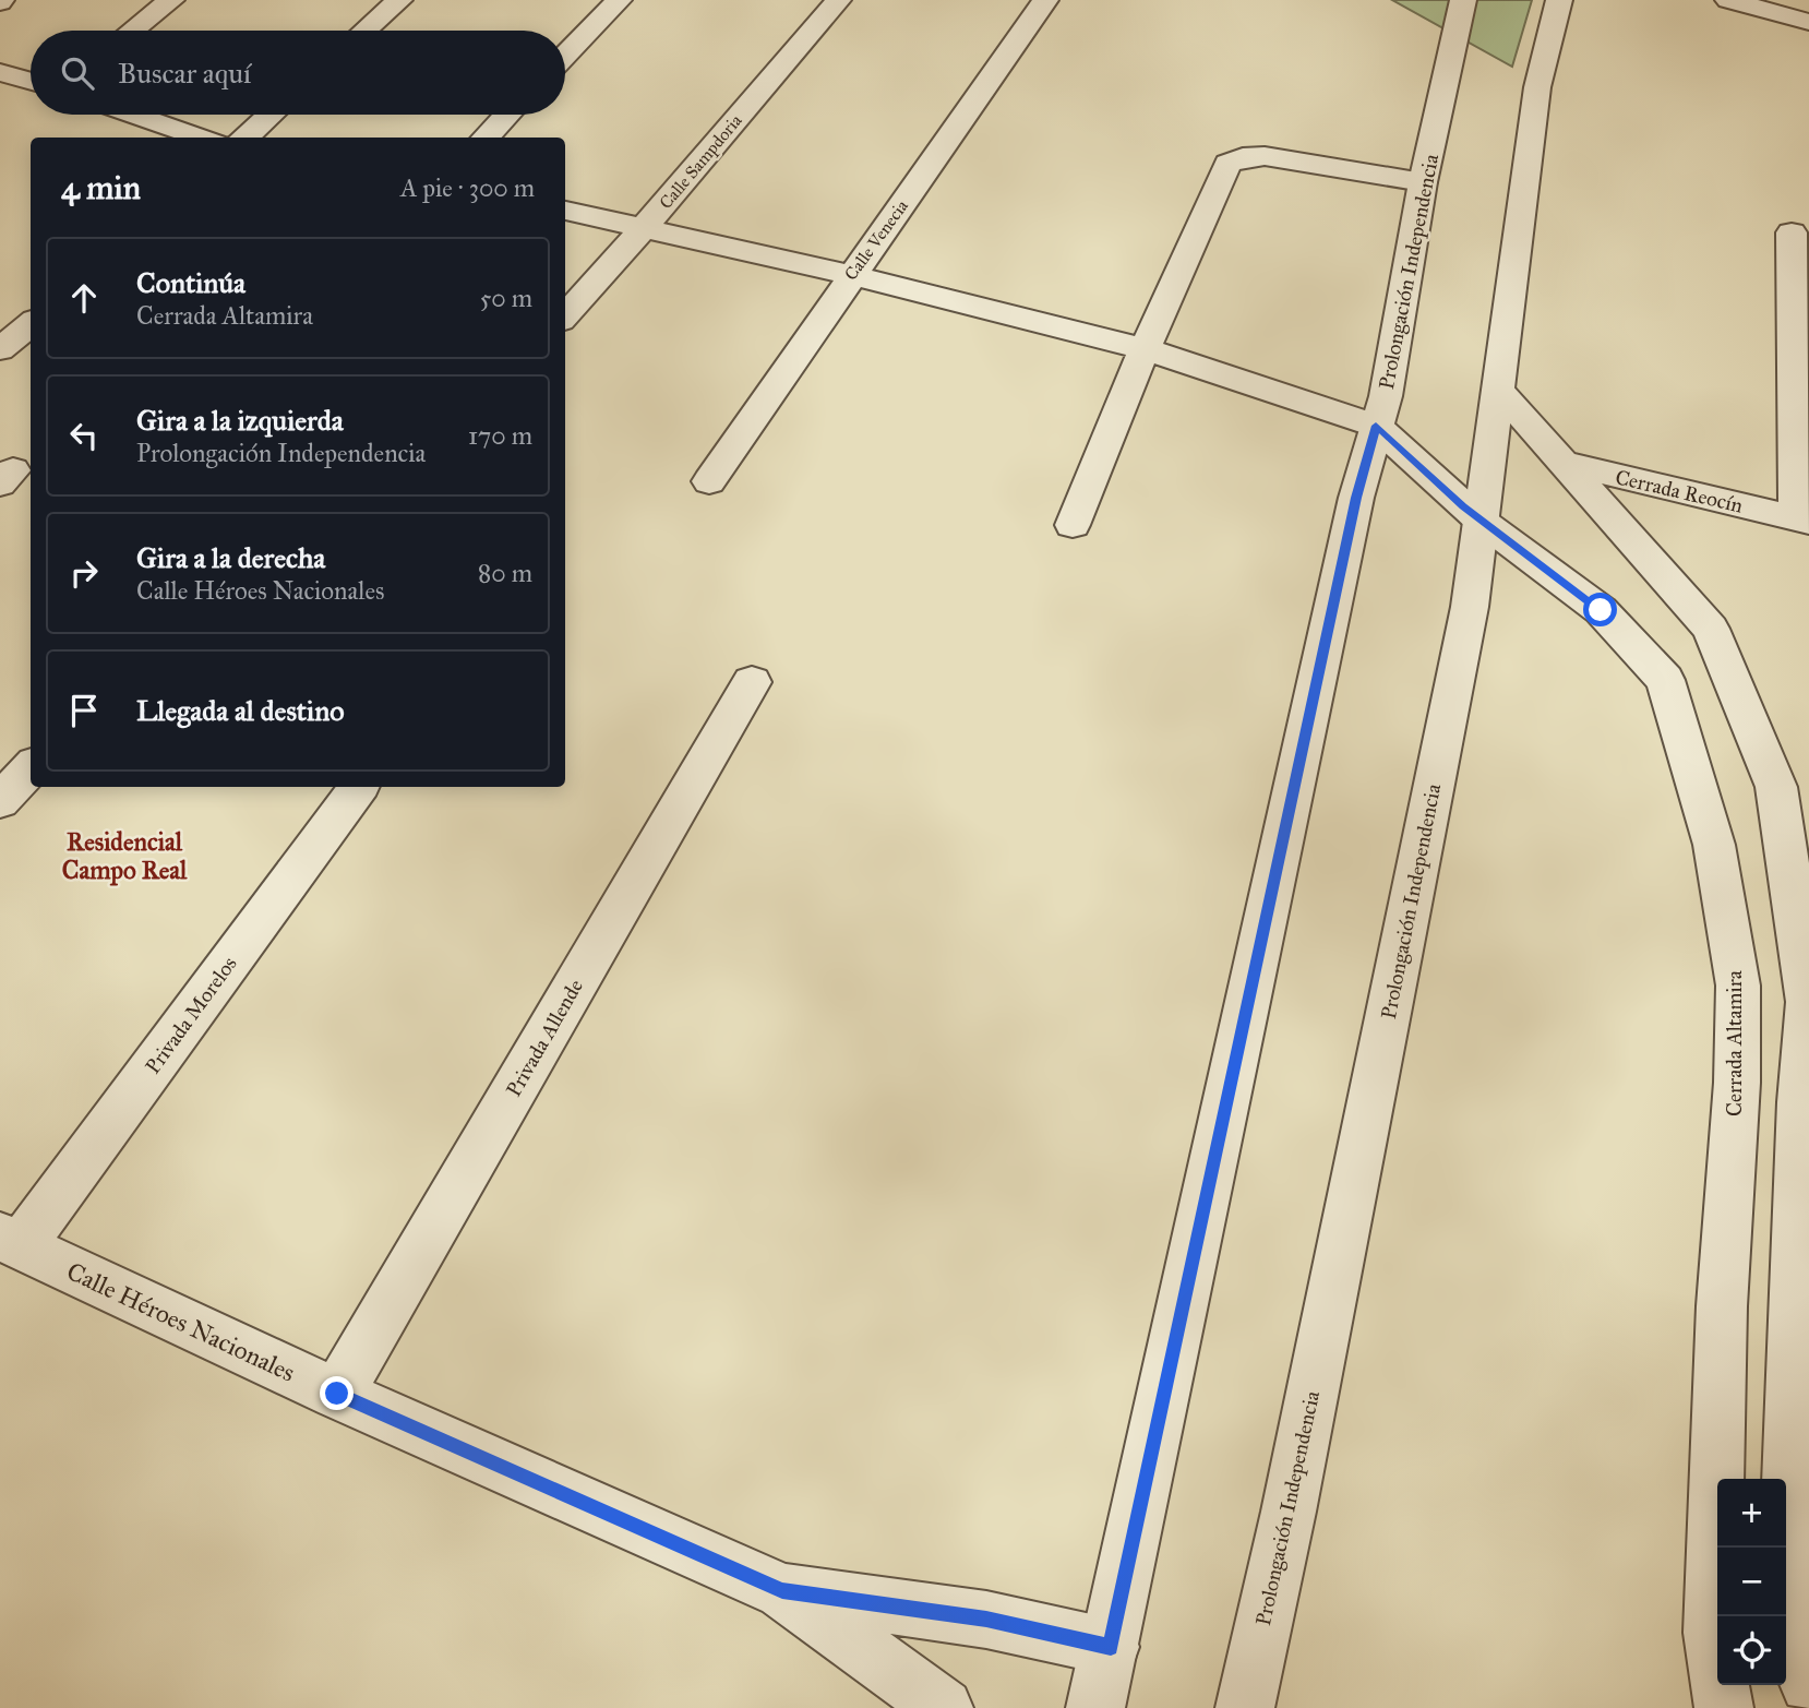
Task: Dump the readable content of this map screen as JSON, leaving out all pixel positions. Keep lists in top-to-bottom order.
{
  "streets": {
    "street": [
      "Calle Sampdoria",
      "Calle Venecia",
      "Prolongación Independencia",
      "Cerrada Reocín",
      "Privada Morelos",
      "Privada Allende",
      "Cerrada Altamira",
      "Calle Héroes Nacionales"
    ]
  },
  "crossings": [
    ["Prolongación Independencia", "Cerrada Altamira"],
    ["Prolongación Independencia", "Calle Héroes Nacionales"],
    ["Privada Morelos", "Calle Héroes Nacionales"],
    ["Privada Allende", "Calle Héroes Nacionales"]
  ],
  "districts": ["Residencial Campo Real"],
  "page": {
    "search": "Buscar aquí",
    "heading": ["4 min", "A pie · 300 m"],
    "list": [
      ["Continúa", "Cerrada Altamira", "50 m"],
      ["Gira a la izquierda", "Prolongación Independencia", "170 m"],
      ["Gira a la derecha", "Calle Héroes Nacionales", "80 m"],
      "Llegada al destino"
    ],
    "map_buttons": ["+", "−"]
  }
}
